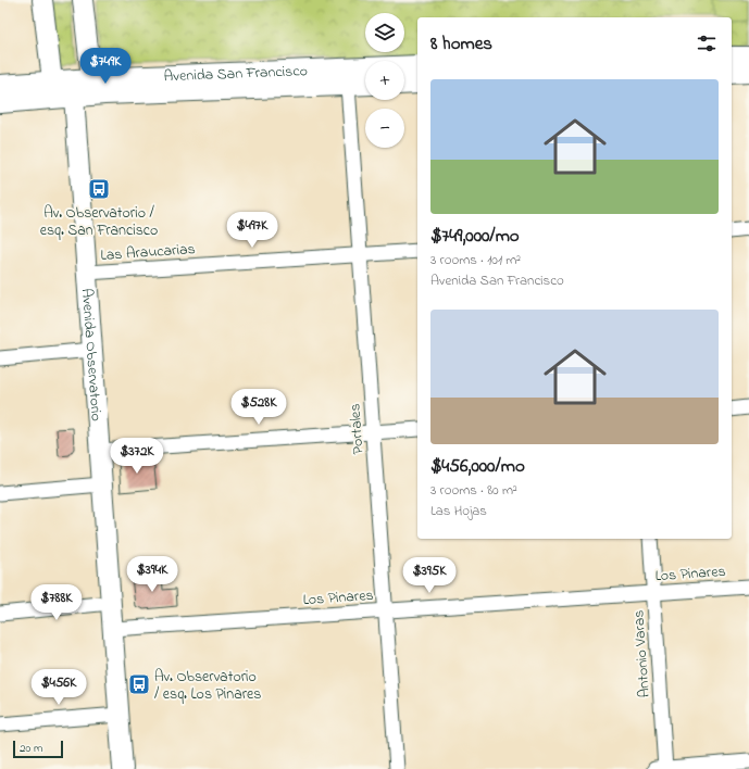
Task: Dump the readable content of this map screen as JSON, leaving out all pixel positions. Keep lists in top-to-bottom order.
{
  "streets": {
    "main road": ["Avenida San Francisco", "Avenida Observatorio"],
    "street": [
      "Las Araucarias",
      "Portales",
      "Los Pinares",
      "Antonio Varas"
    ]
  },
  "crossings": [
    ["Avenida San Francisco", "Avenida Observatorio"],
    ["Avenida San Francisco", "Portales"],
    ["Las Araucarias", "Avenida Observatorio"],
    ["Las Araucarias", "Portales"],
    ["Avenida Observatorio", "Los Pinares"],
    ["Portales", "Los Pinares"],
    ["Los Pinares", "Antonio Varas"]
  ],
  "places": {
    "bus stop": ["Av. Observatorio / esq. San Francisco", "Av. Observatorio / esq. Los Pinares"]
  },
  "scale_bar": "20 m",
  "page": {
    "map_buttons": ["+", "−"],
    "heading": "8 homes",
    "price": [
      "$749K",
      "$497K",
      "$528K",
      "$372K",
      "$394K",
      "$395K",
      "$788K",
      "$456K"
    ],
    "list": [
      {
        "name": "$749,000/mo",
        "note": "3 rooms · 101 m² · Avenida San Francisco"
      },
      {
        "name": "$456,000/mo",
        "note": "3 rooms · 80 m² · Las Hojas"
      }
    ],
    "scale": "20 m"
  }
}
